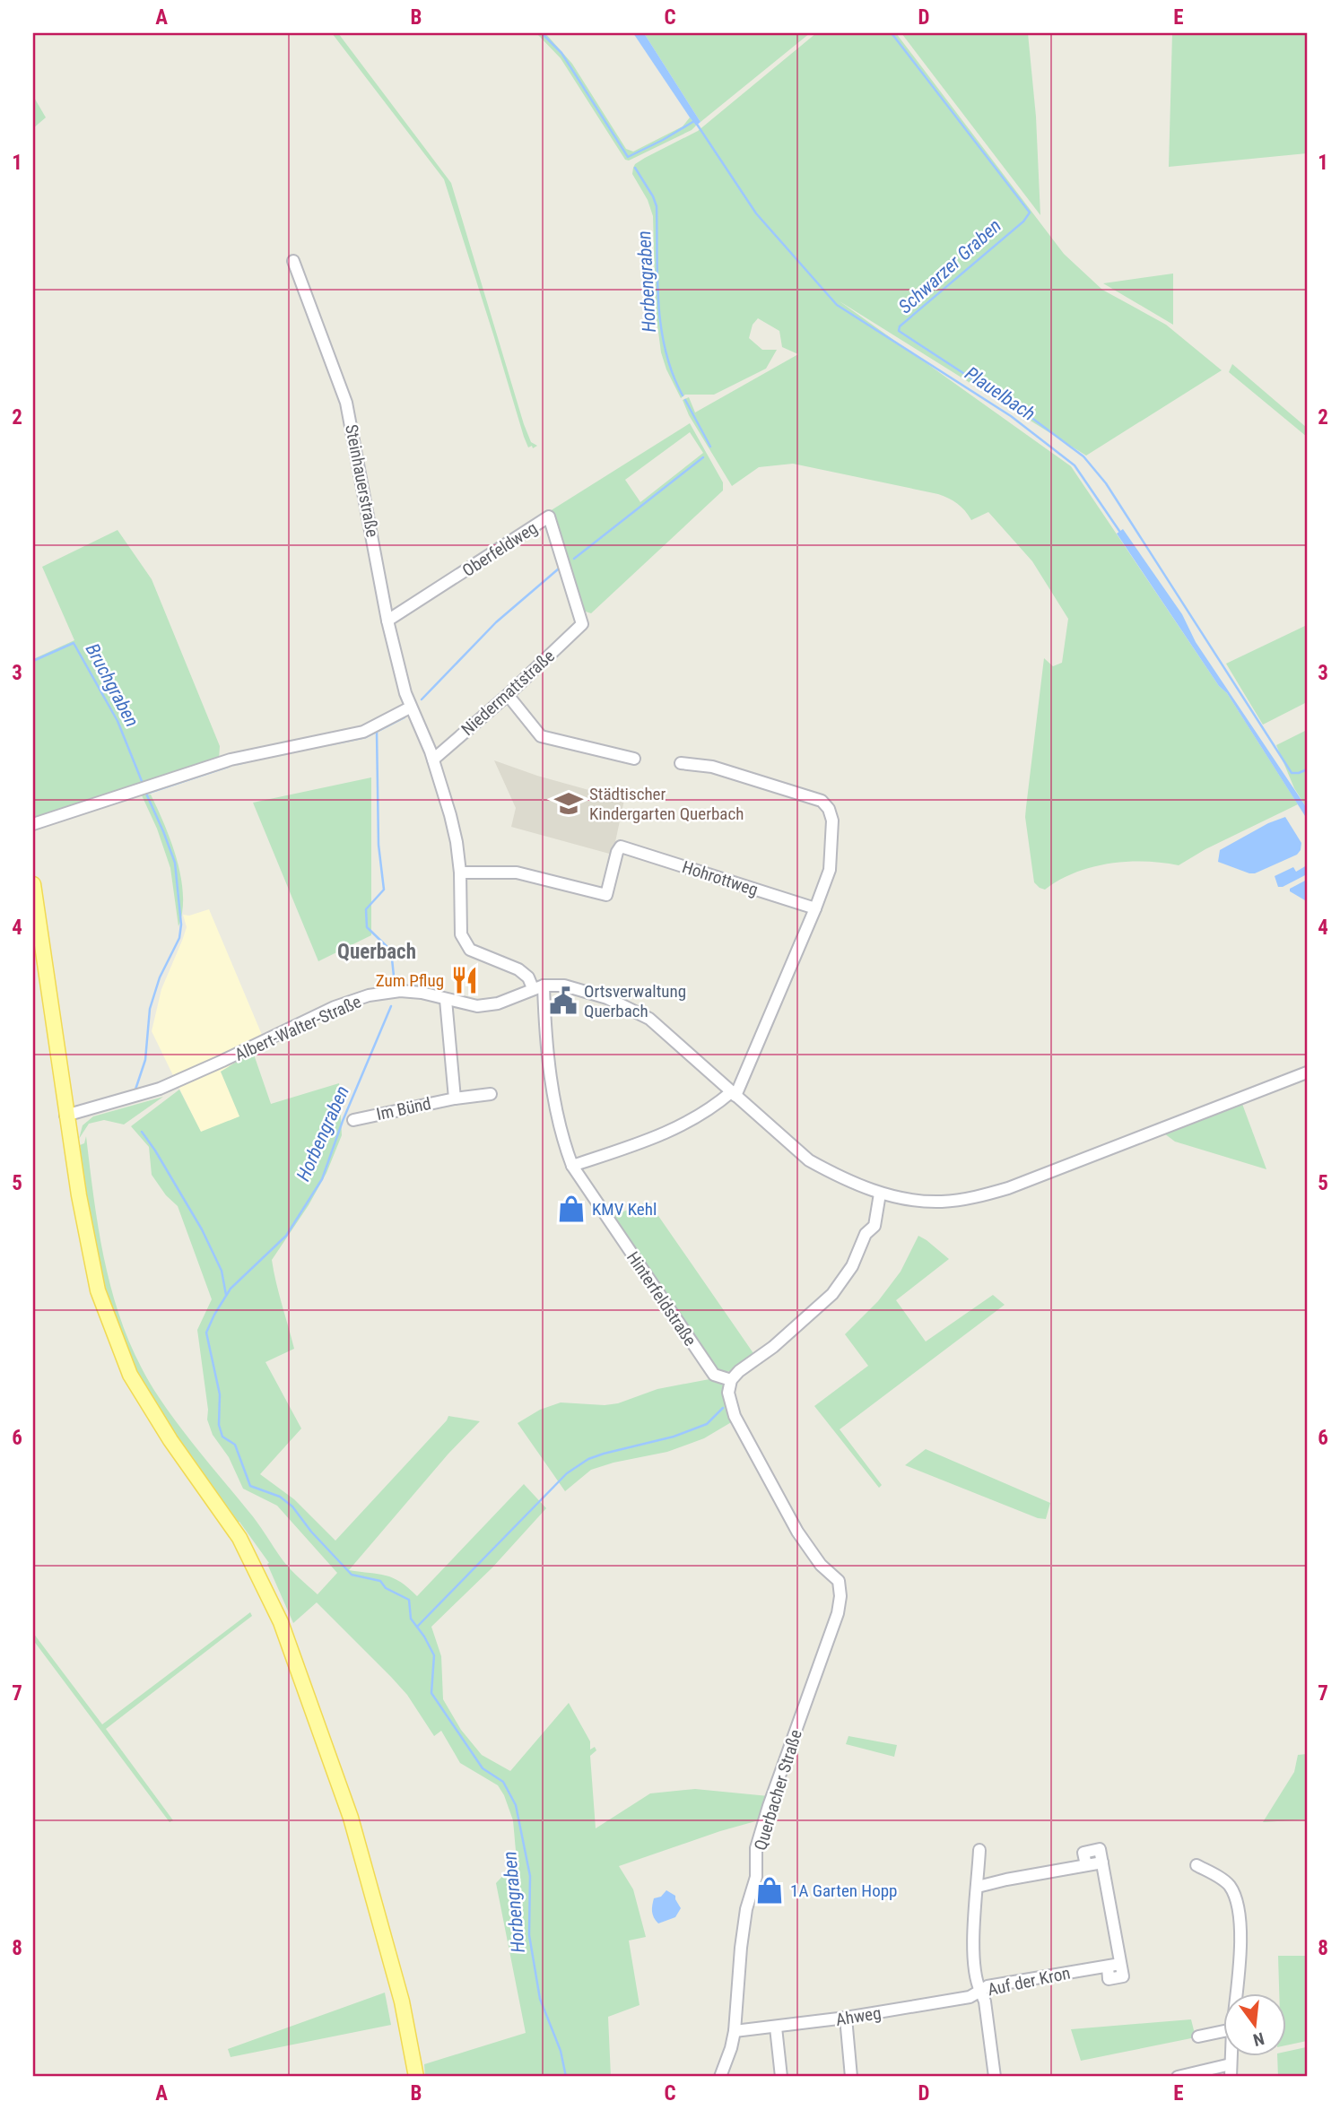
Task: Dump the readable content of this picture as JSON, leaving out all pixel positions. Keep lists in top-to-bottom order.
{
  "streets": {
    "street": [
      "Steinhauerstraße",
      "Oberfeldweg",
      "Niedermattstraße",
      "Hohrottweg",
      "Albert-Walter-Straße",
      "Im Bünd",
      "Hinterfeldstraße",
      "Querbacher Straße",
      "Auf der Kron",
      "Ahweg"
    ]
  },
  "crossings": [
    ["Steinhauerstraße", "Oberfeldweg"],
    ["Steinhauerstraße", "Niedermattstraße"],
    ["Steinhauerstraße", "Hohrottweg"],
    ["Steinhauerstraße", "Albert-Walter-Straße"],
    ["Steinhauerstraße", "Hinterfeldstraße"],
    ["Oberfeldweg", "Niedermattstraße"],
    ["Albert-Walter-Straße", "Im Bünd"],
    ["Albert-Walter-Straße", "Hinterfeldstraße"],
    ["Hinterfeldstraße", "Querbacher Straße"],
    ["Querbacher Straße", "Ahweg"],
    ["Auf der Kron", "Ahweg"]
  ],
  "districts": ["Querbach"],
  "water": [
    "Schwarzer Graben",
    "Horbengraben",
    "Plauelbach",
    "Bruchgraben"
  ],
  "places": {
    "school or university": ["Städtischer Kindergarten Querbach"],
    "restaurant": ["Zum Pflug"],
    "public building": ["Ortsverwaltung Querbach"],
    "shop": ["KMV Kehl", "1A Garten Hopp"]
  },
  "north": "bottom",
  "grid": {
    "columns": [
      "A",
      "B",
      "C",
      "D",
      "E"
    ],
    "rows": [
      "1",
      "2",
      "3",
      "4",
      "5",
      "6",
      "7",
      "8"
    ]
  }
}
